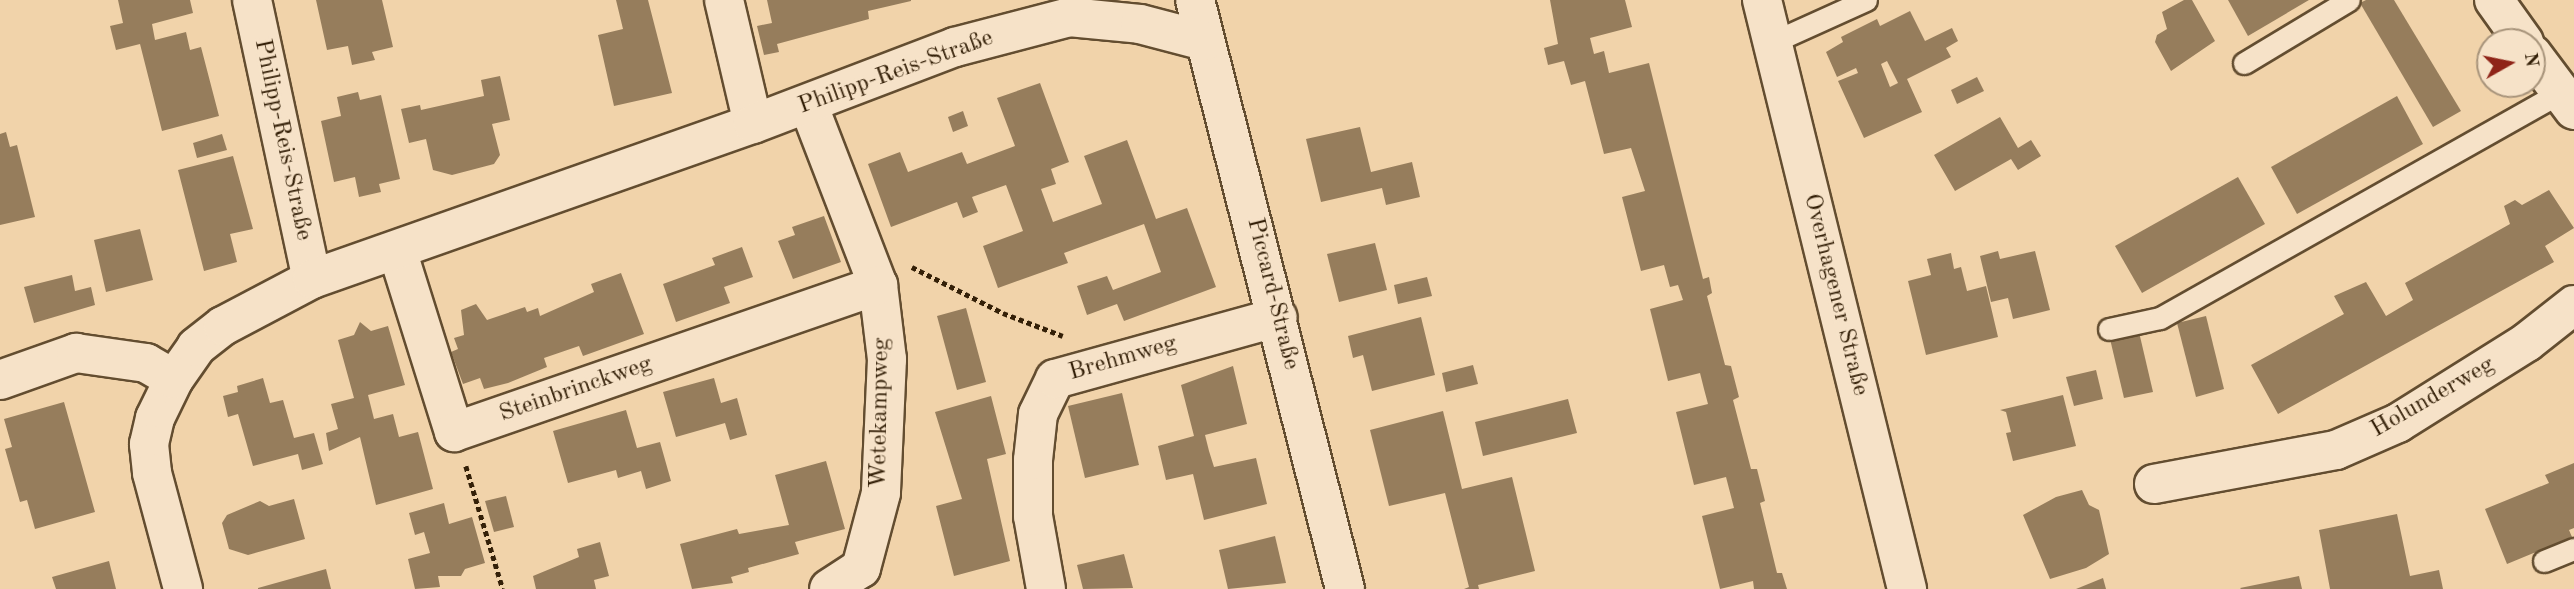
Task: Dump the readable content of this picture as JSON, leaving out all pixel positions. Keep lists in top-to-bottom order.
{
  "streets": {
    "street": [
      "Philipp-Reis-Straße",
      "Piccard-Straße",
      "Overhagener Straße",
      "Brehmweg",
      "Steinbrinckweg",
      "Holunderweg",
      "Wetekampweg"
    ]
  },
  "crossings": [
    ["Philipp-Reis-Straße", "Piccard-Straße"],
    ["Philipp-Reis-Straße", "Wetekampweg"],
    ["Piccard-Straße", "Brehmweg"],
    ["Steinbrinckweg", "Wetekampweg"]
  ],
  "north": "right"
}
